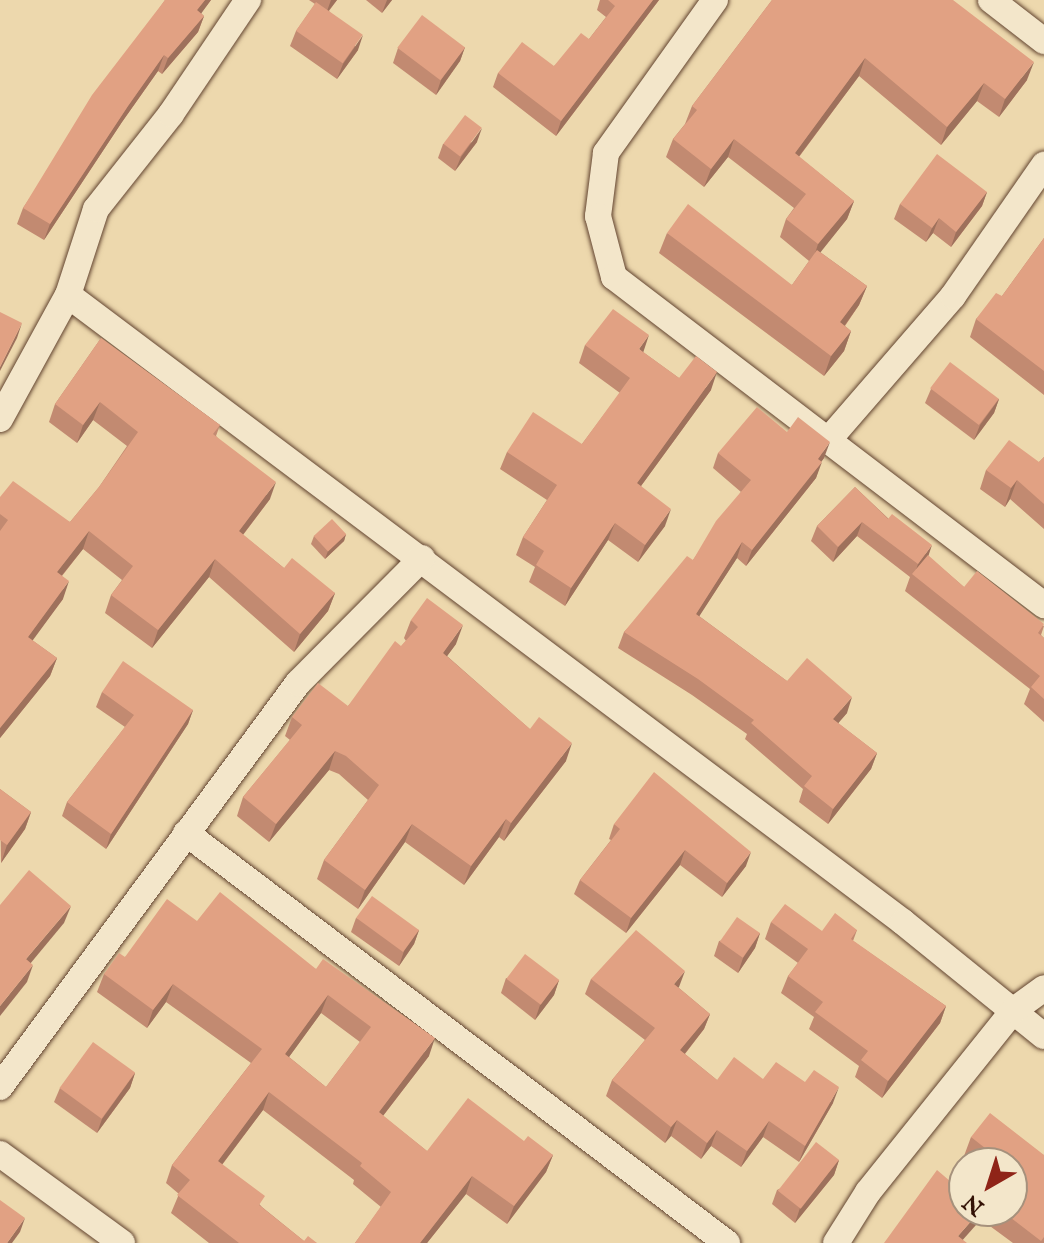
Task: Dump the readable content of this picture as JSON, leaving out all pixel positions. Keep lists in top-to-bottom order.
{
  "north": "bottom left"
}
